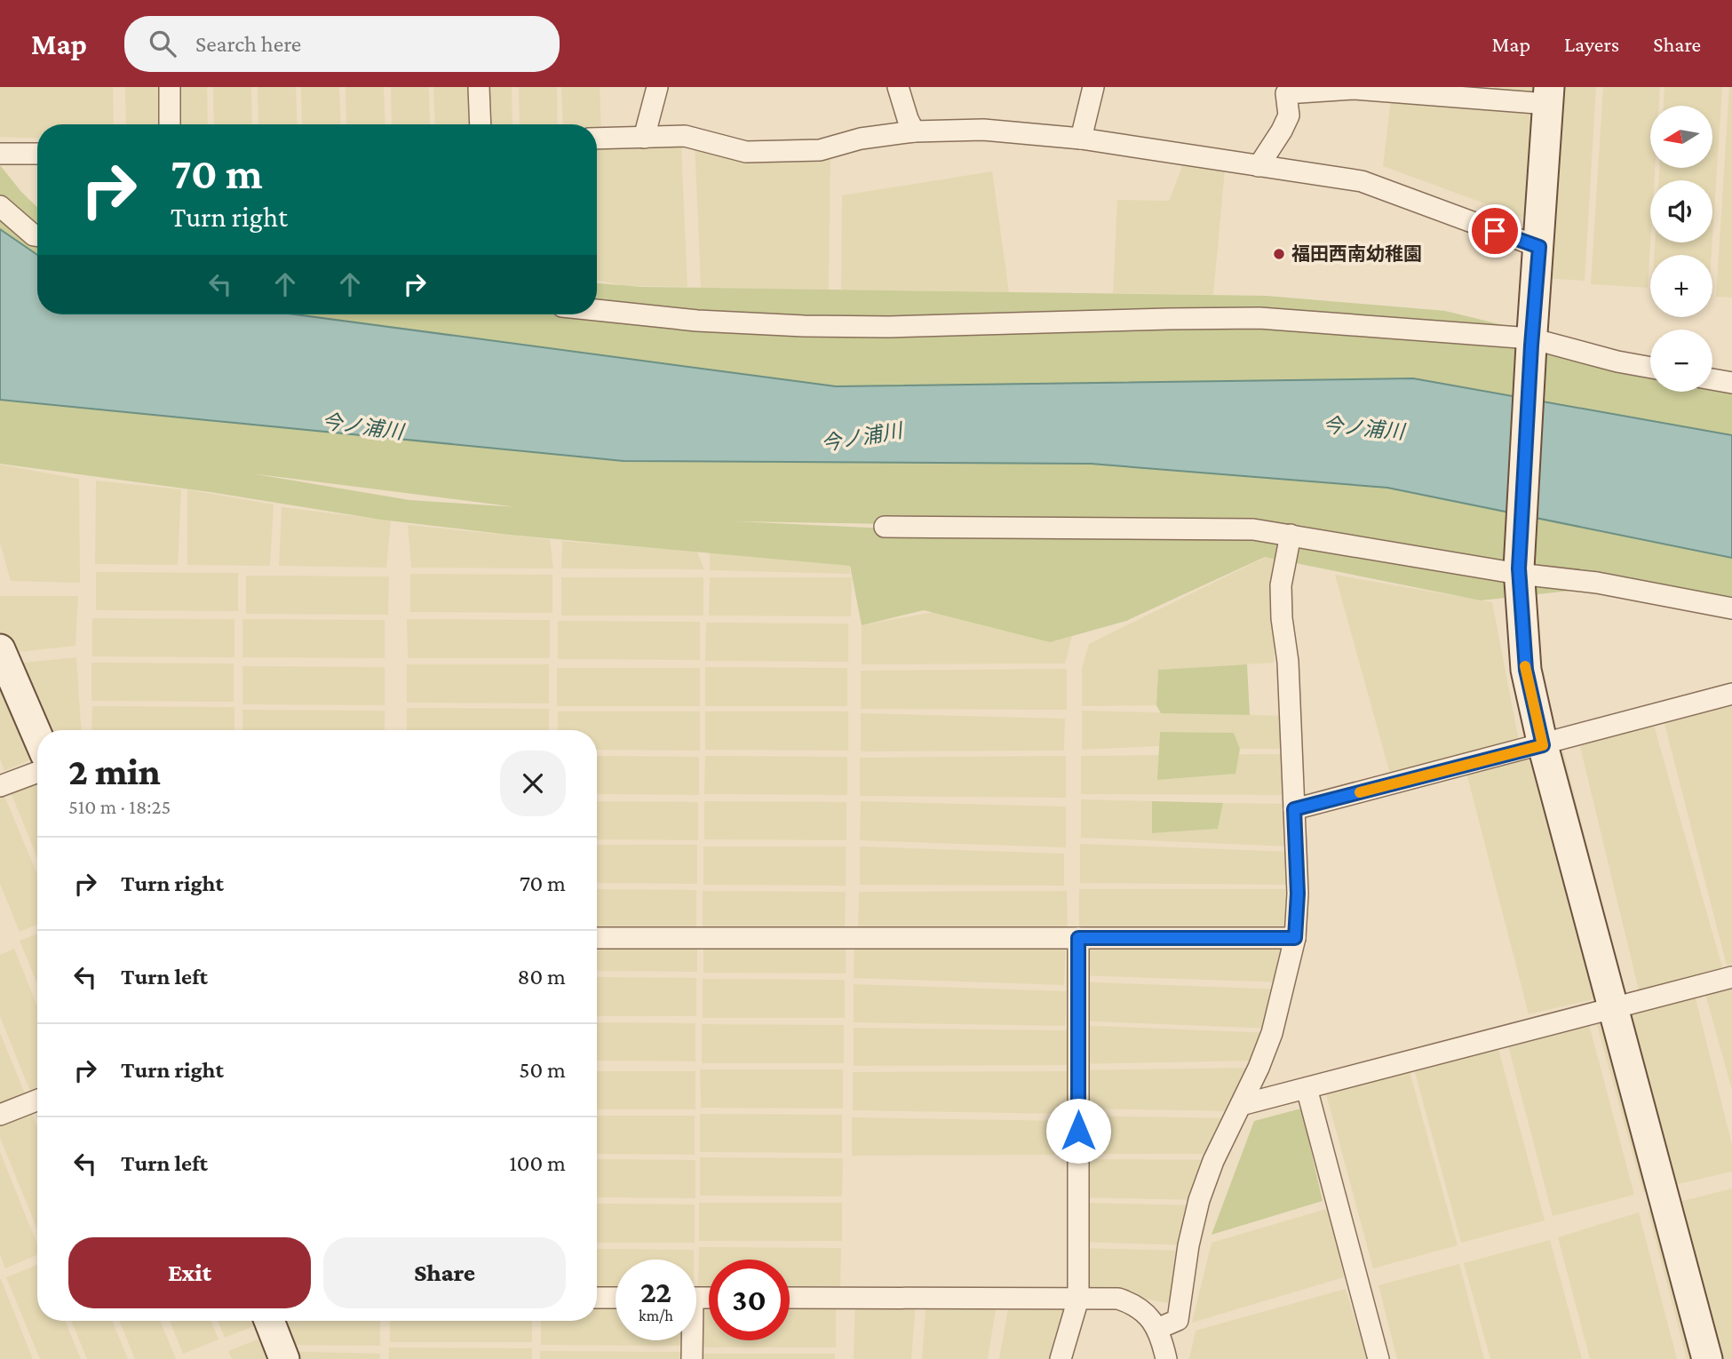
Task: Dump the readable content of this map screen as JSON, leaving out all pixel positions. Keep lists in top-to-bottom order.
{
  "water": ["今ノ浦川"],
  "places": ["福田西南幼稚園"],
  "north": "left",
  "page": {
    "header": "Map",
    "search": "Search here",
    "nav": ["Map", "Layers", "Share"],
    "map_buttons": ["+", "−"],
    "turn": ["70 m", "Turn right"],
    "heading": ["2 min", "510 m · 18:25"],
    "list": [
      {
        "name": "Turn right",
        "value": "70 m"
      },
      {
        "name": "Turn left",
        "value": "80 m"
      },
      {
        "name": "Turn right",
        "value": "50 m"
      },
      {
        "name": "Turn left",
        "value": "100 m"
      }
    ],
    "buttons": ["Exit", "Share"],
    "speed": "22 km/h",
    "limit": "30"
  }
}
